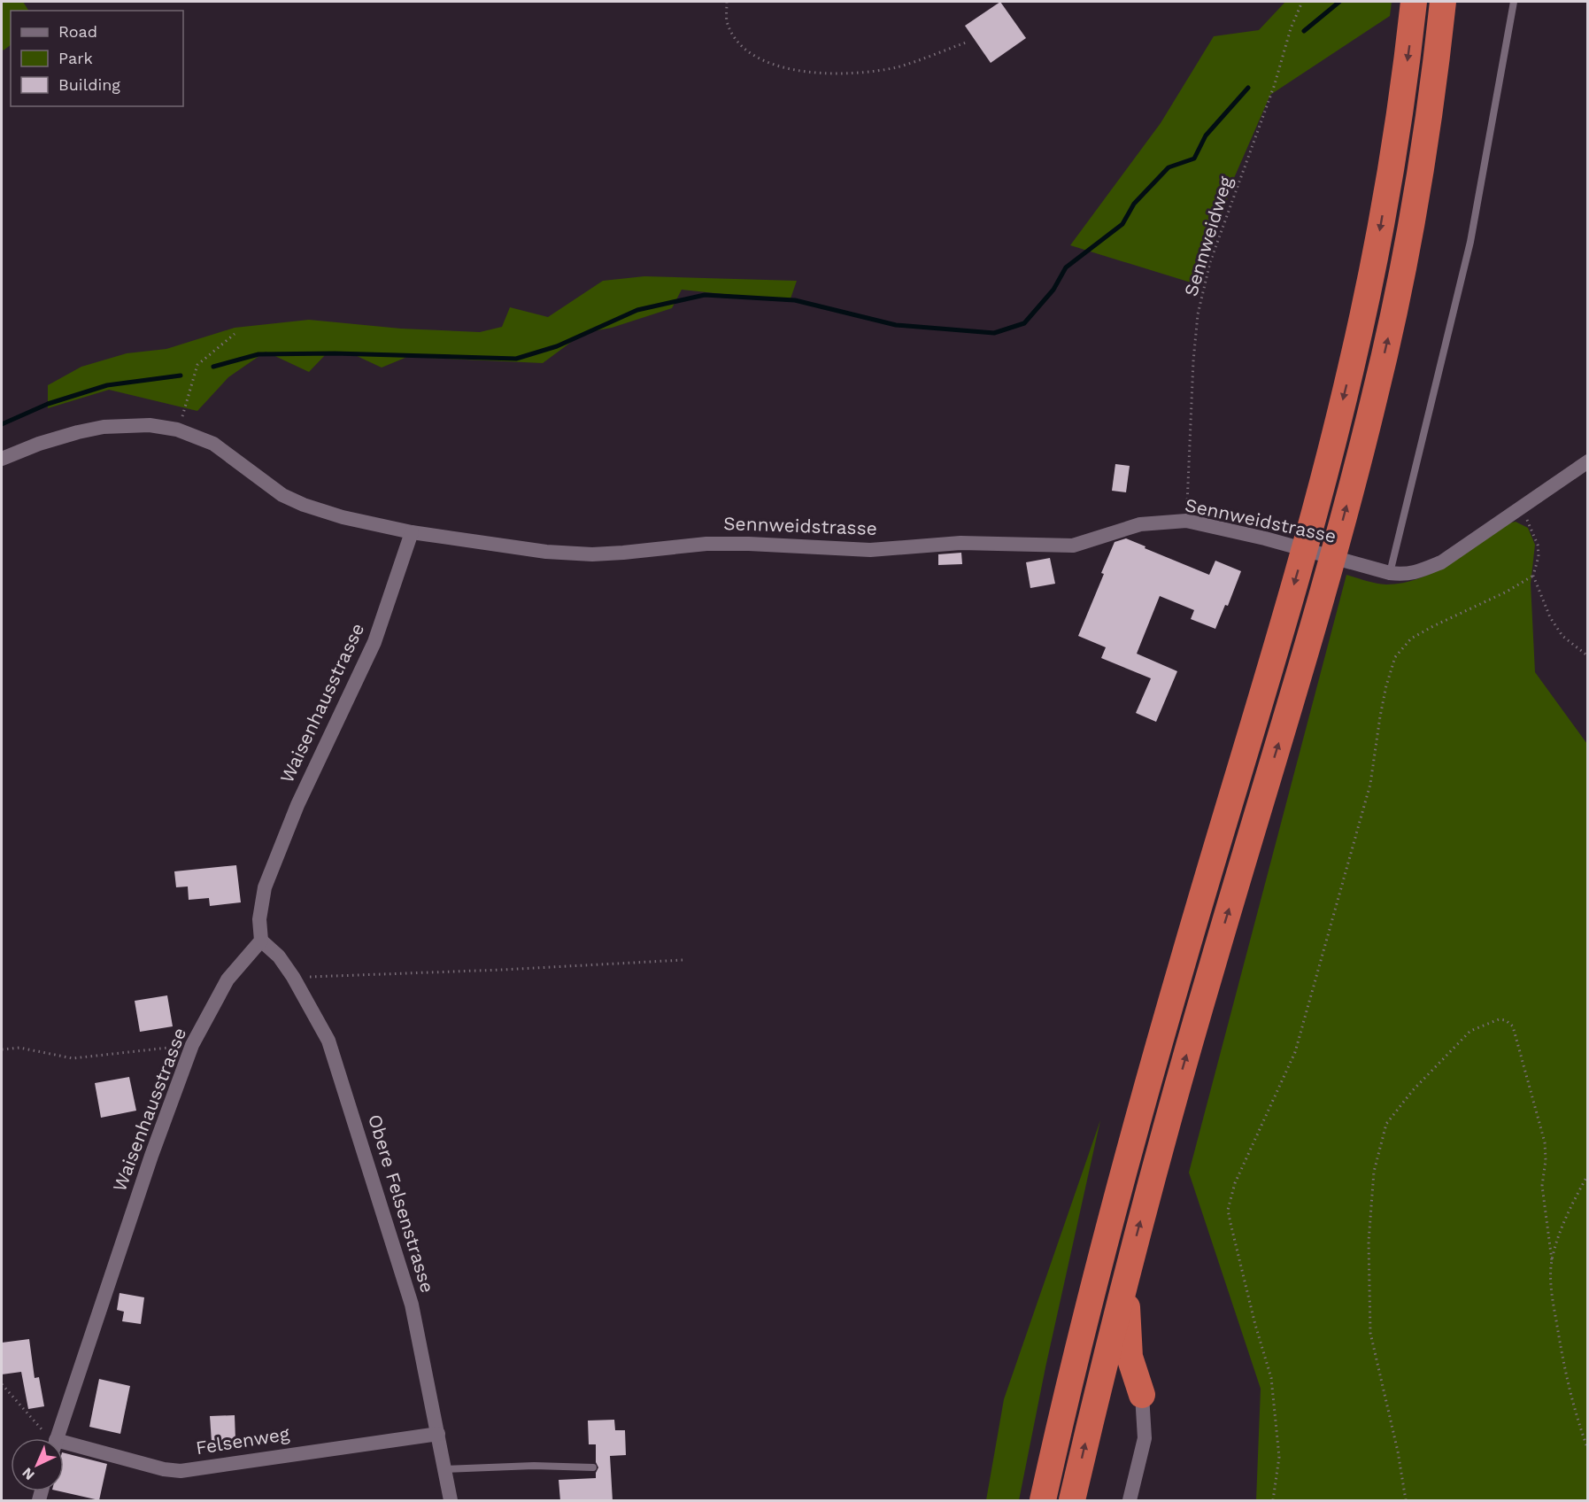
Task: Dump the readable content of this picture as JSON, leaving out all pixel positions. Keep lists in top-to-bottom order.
{
  "streets": {
    "street": [
      "Sennweidstrasse",
      "Waisenhausstrasse",
      "Obere Felsenstrasse",
      "Felsenweg"
    ],
    "path": ["Sennweidweg"]
  },
  "crossings": [
    ["Sennweidweg", "Sennweidstrasse"],
    ["Sennweidstrasse", "Waisenhausstrasse"],
    ["Waisenhausstrasse", "Obere Felsenstrasse"],
    ["Obere Felsenstrasse", "Felsenweg"]
  ],
  "legend": ["Road", "Park", "Building"],
  "north": "bottom left"
}
